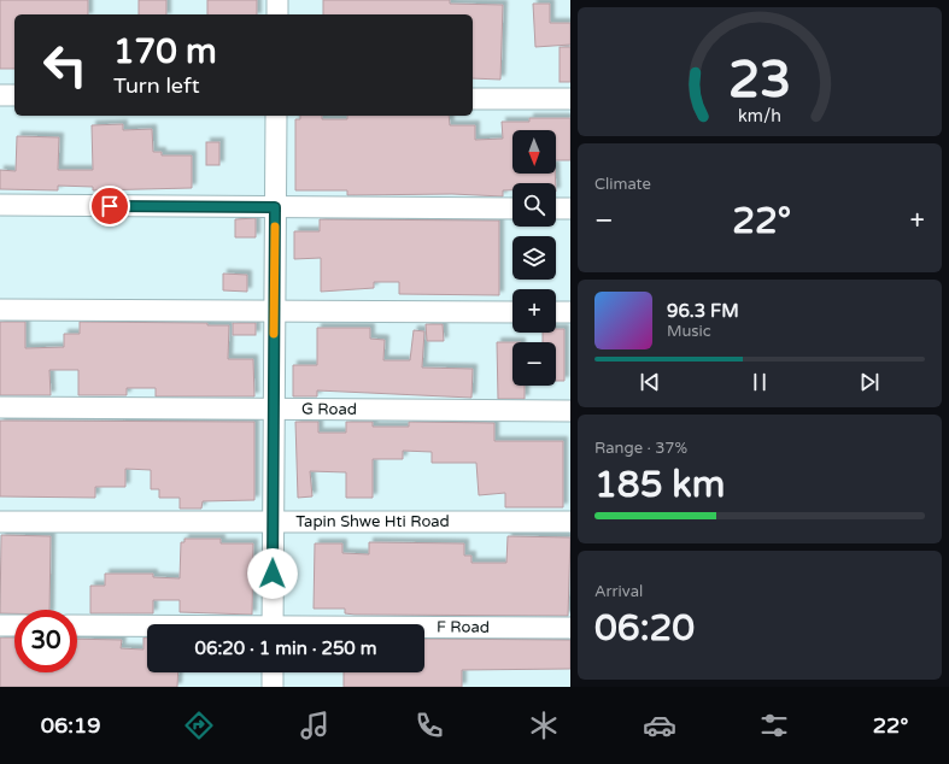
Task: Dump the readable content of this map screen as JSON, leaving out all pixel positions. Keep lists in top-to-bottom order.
{
  "streets": {
    "street": ["G Road", "Tapin Shwe Hti Road", "F Road"]
  },
  "north": "bottom",
  "page": {
    "turn": ["170 m", "Turn left"],
    "map_buttons": ["+", "−"],
    "tile": [
      "Climate",
      ["Range · 37%", "185 km"],
      ["Arrival", "06:20"]
    ],
    "heat": ["−", "22°", "+"],
    "song": ["96.3 FM", "Music"],
    "limit": "30",
    "trip": "06:20 · 1 min · 250 m",
    "tabs": ["06:19", "22°"],
    "gauge": ["23", "km/h"]
  }
}
